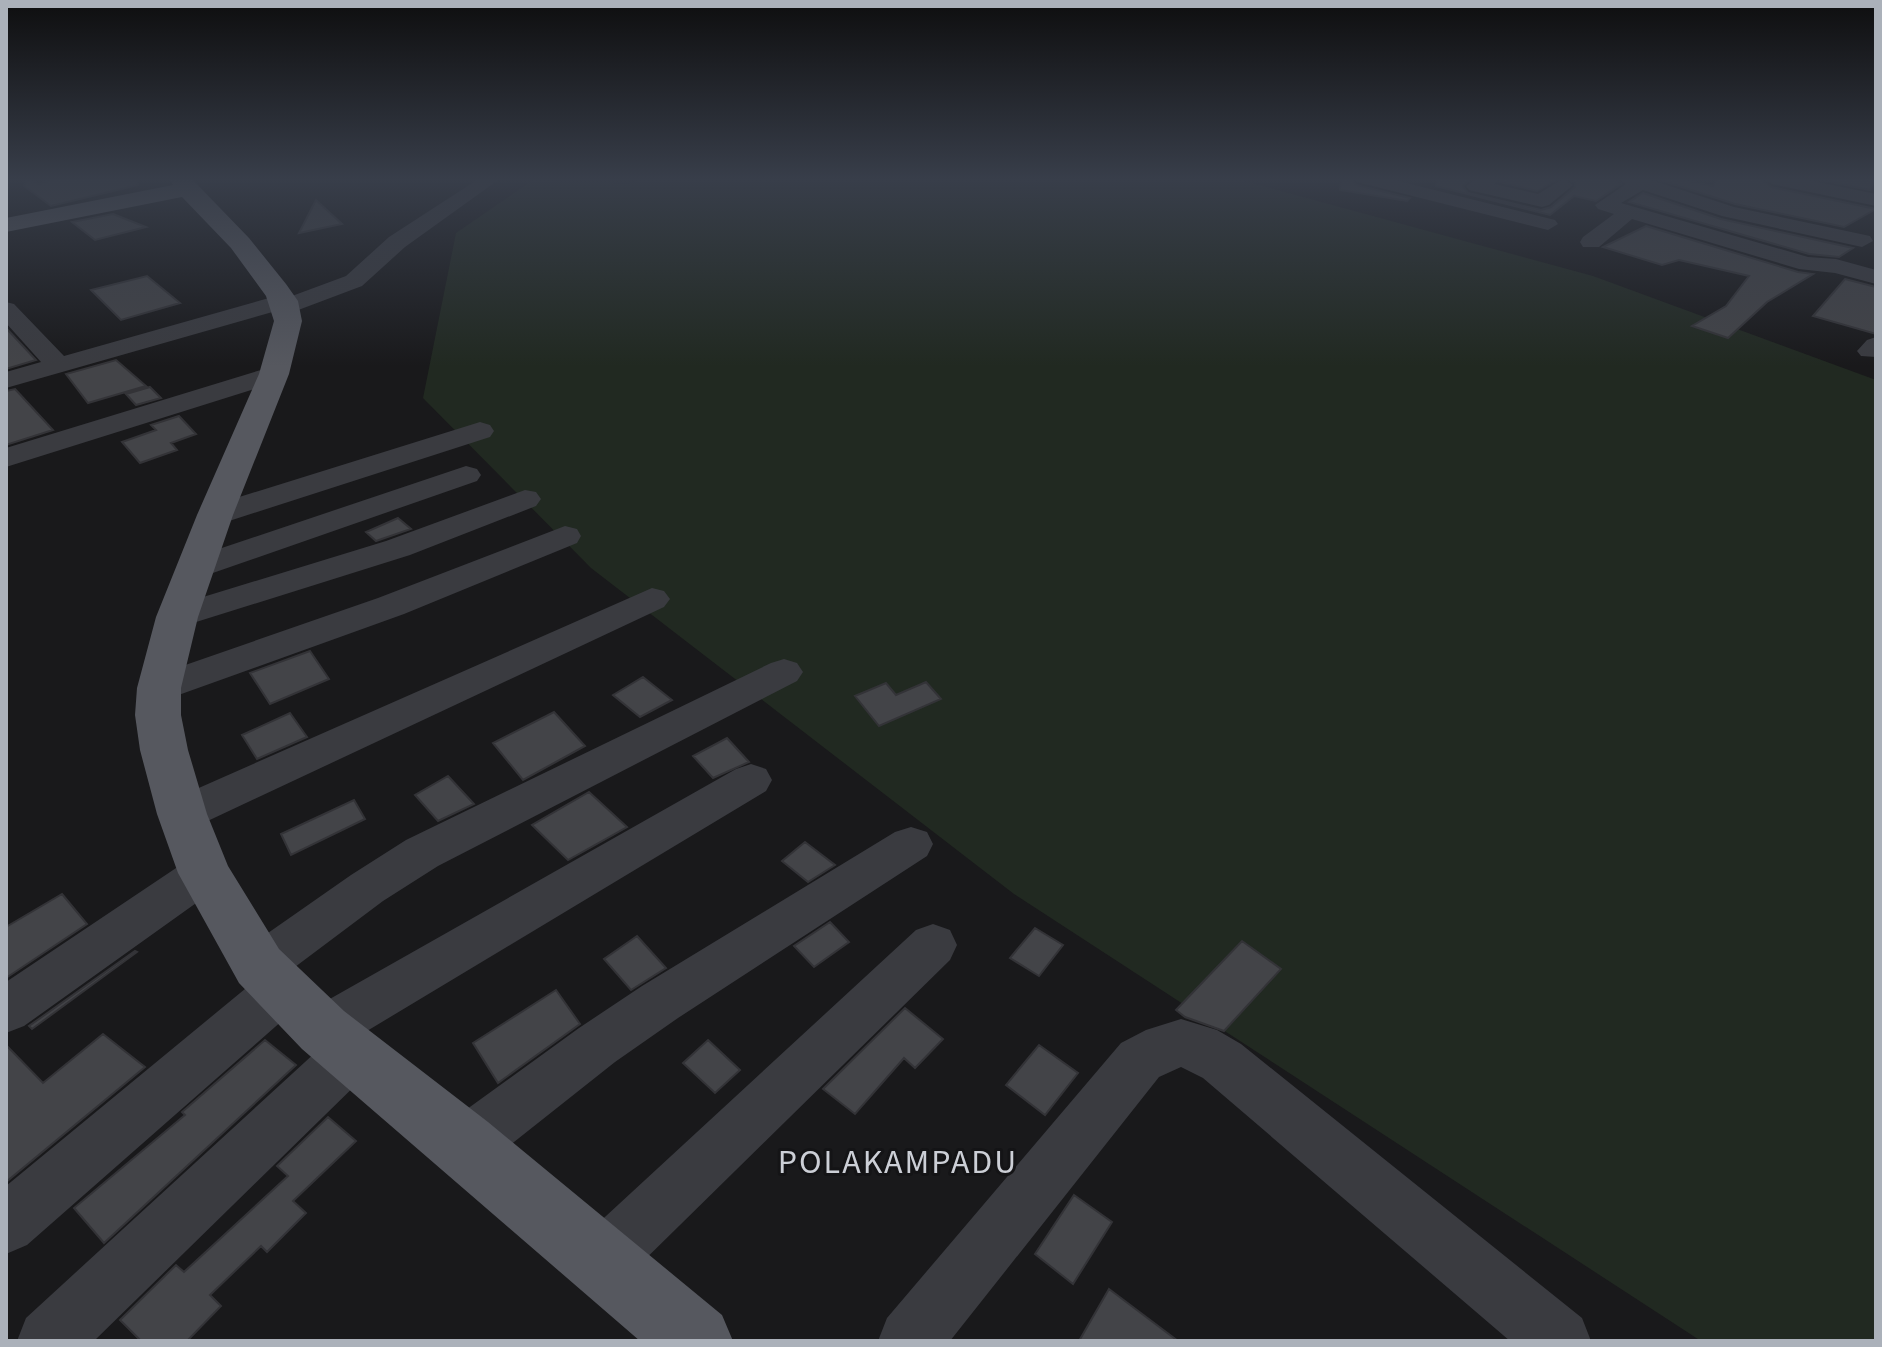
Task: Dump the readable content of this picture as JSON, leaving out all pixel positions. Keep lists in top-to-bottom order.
{
  "districts": ["POLAKAMPADU"]
}
